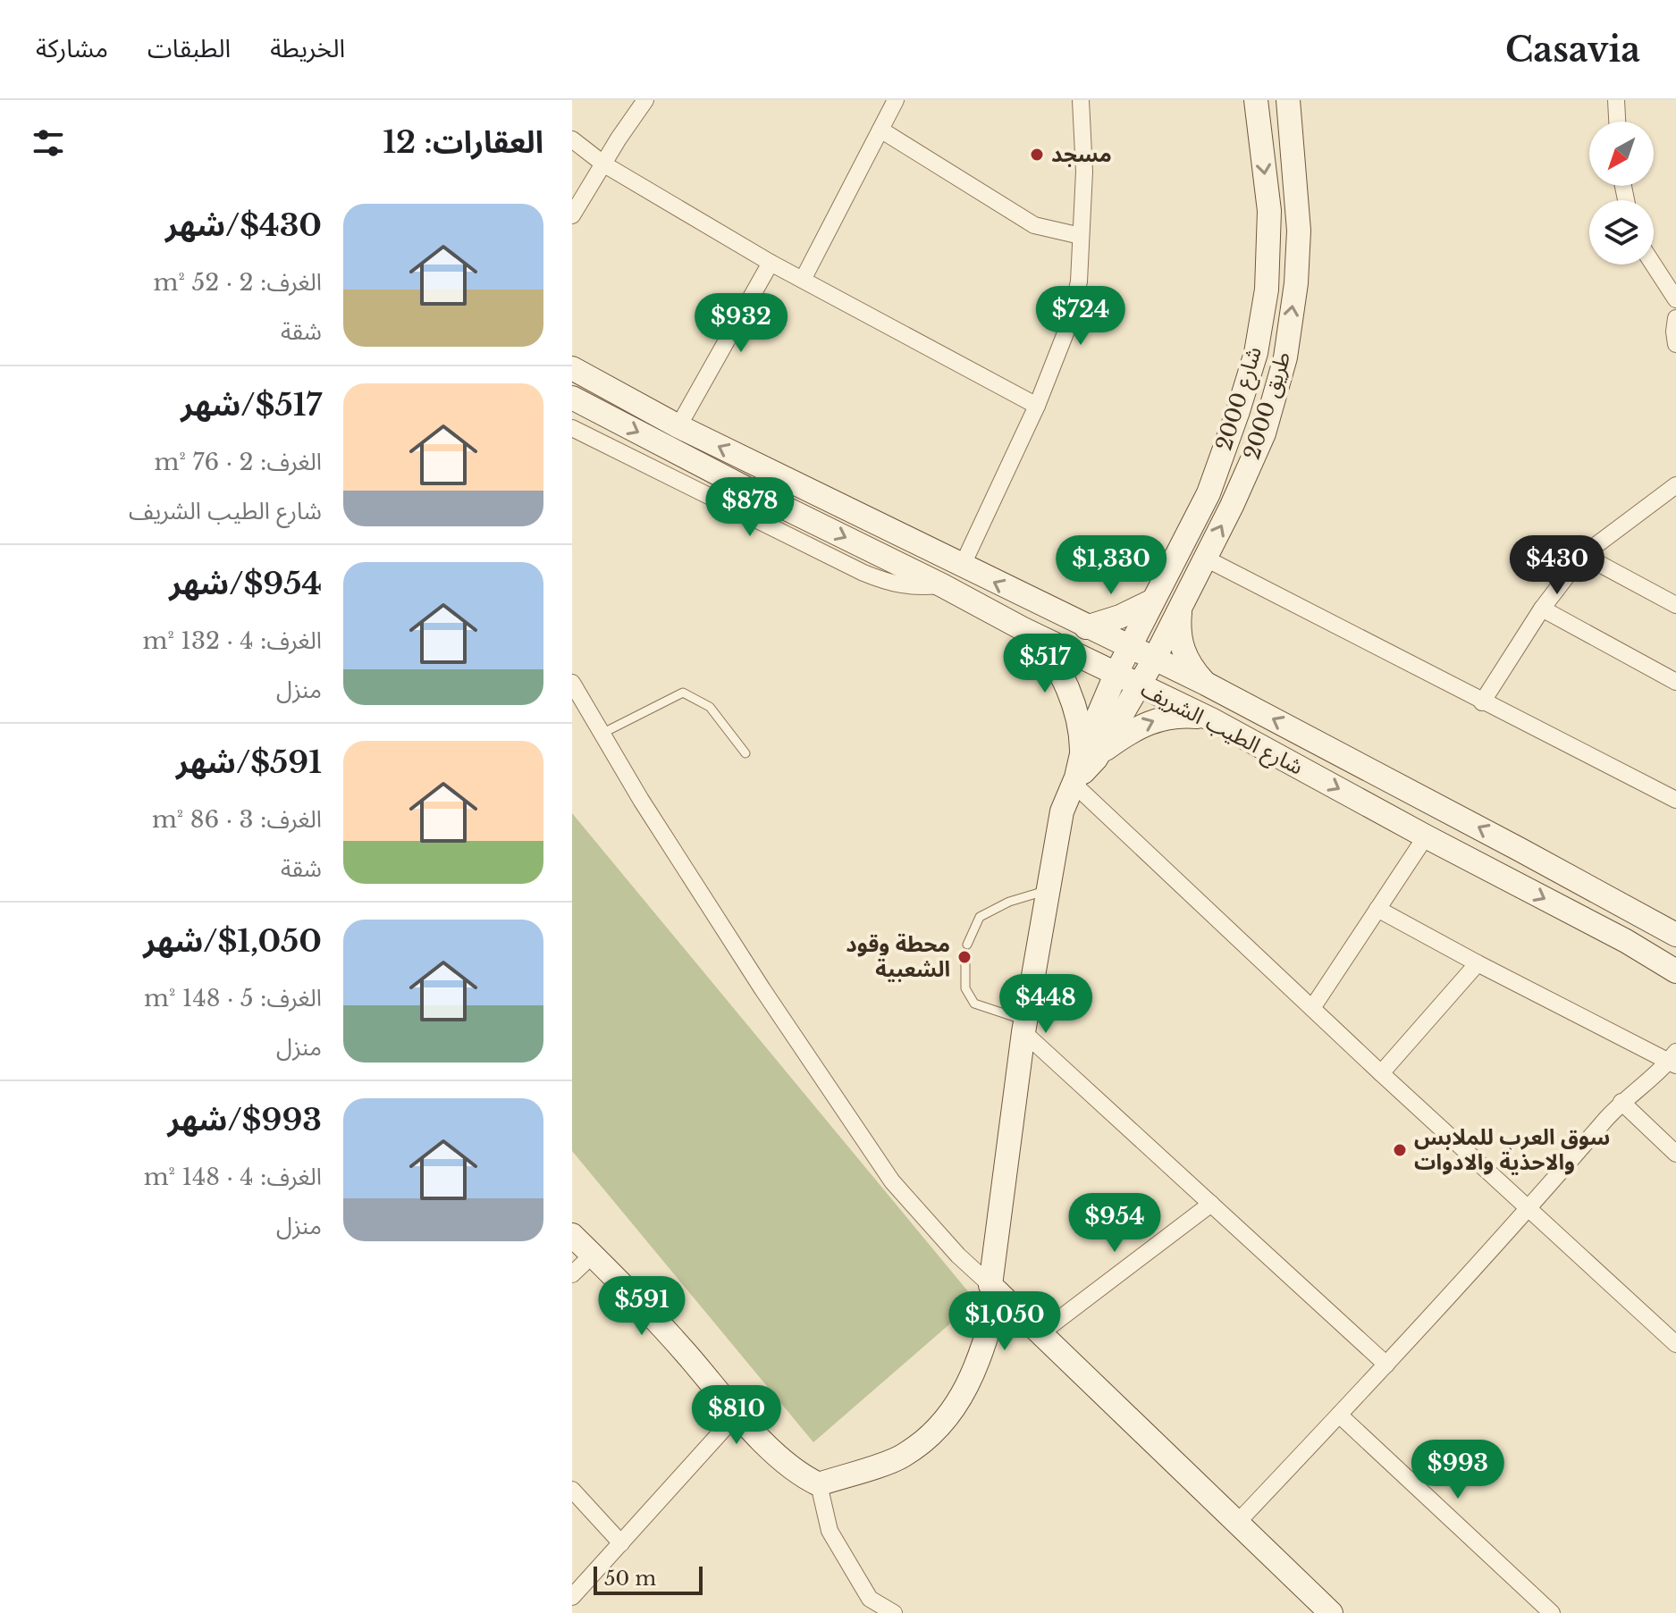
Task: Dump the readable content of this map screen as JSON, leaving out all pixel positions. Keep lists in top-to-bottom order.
{
  "streets": {
    "street": ["شارع 2000", "طريق 2000", "شارع الطيب الشريف"]
  },
  "crossings": [
    ["شارع 2000", "طريق 2000"],
    ["شارع 2000", "شارع الطيب الشريف"],
    ["طريق 2000", "شارع الطيب الشريف"]
  ],
  "one_way": ["طريق 2000"],
  "places": ["مسجد", "محطة وقود الشعبية", "سوق العرب للملابس والاحذية والادوات"],
  "scale_bar": "50 m",
  "north": "bottom left",
  "page": {
    "header": "Casavia",
    "nav": ["الخريطة", "الطبقات", "مشاركة"],
    "heading": "العقارات: 12",
    "list": [
      {
        "name": "$430/شهر",
        "note": "الغرف: 2 · 52 m² · شقة"
      },
      {
        "name": "$517/شهر",
        "note": "الغرف: 2 · 76 m² · شارع الطيب الشريف"
      },
      {
        "name": "$954/شهر",
        "note": "الغرف: 4 · 132 m² · منزل"
      },
      {
        "name": "$591/شهر",
        "note": "الغرف: 3 · 86 m² · شقة"
      },
      {
        "name": "$1,050/شهر",
        "note": "الغرف: 5 · 148 m² · منزل"
      },
      {
        "name": "$993/شهر",
        "note": "الغرف: 4 · 148 m² · منزل"
      }
    ],
    "price": [
      "$724",
      "$932",
      "$878",
      "$1,330",
      "$430",
      "$517",
      "$448",
      "$954",
      "$591",
      "$1,050",
      "$810",
      "$993"
    ],
    "scale": "50 m"
  }
}
